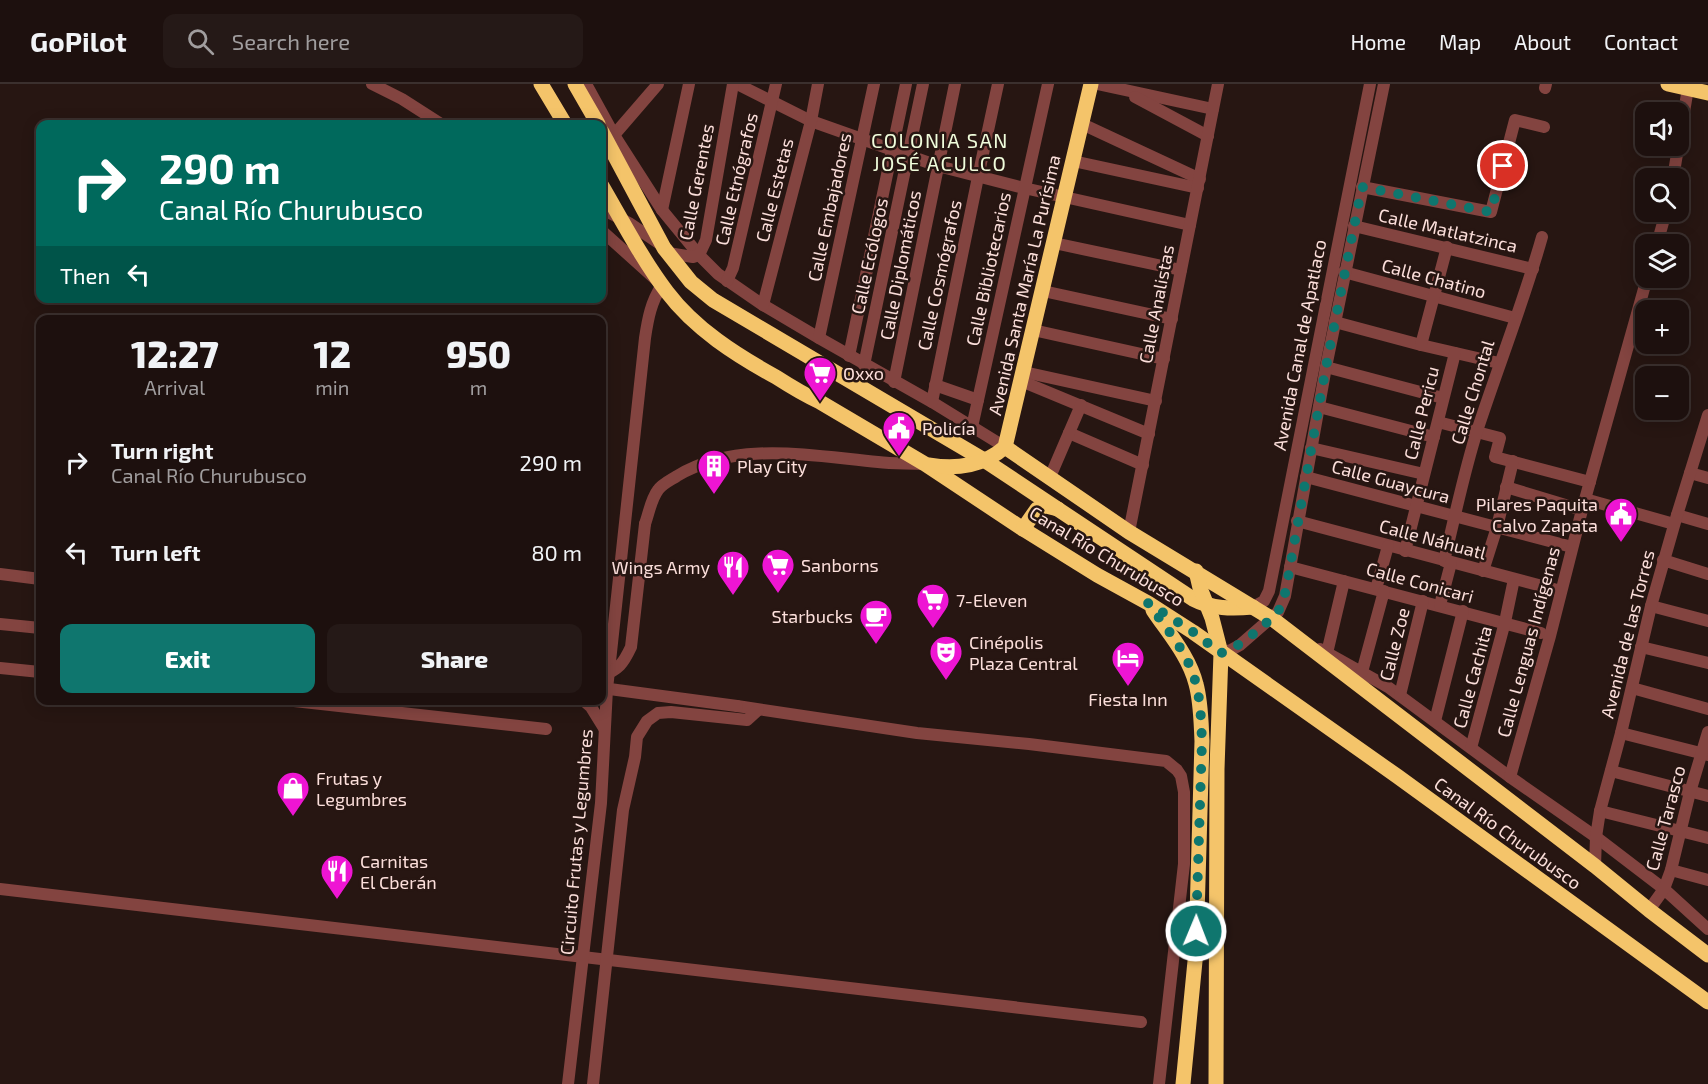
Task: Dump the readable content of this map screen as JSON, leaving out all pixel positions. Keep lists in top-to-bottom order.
{
  "streets": {
    "main road": ["Avenida Santa María La Purísima", "Canal Río Churubusco"],
    "street": [
      "Calle Etnógrafos",
      "Calle Gerentes",
      "Calle Estetas",
      "Calle Embajadores",
      "Calle Matlatzinca",
      "Calle Ecólogos",
      "Calle Diplomáticos",
      "Calle Bibliotecarios",
      "Calle Cosmógrafos",
      "Calle Chatino",
      "Calle Analistas",
      "Avenida Canal de Apatlaco",
      "Calle Chontal",
      "Calle Pericu",
      "Calle Guaycura",
      "Calle Náhuatl",
      "Calle Conicari",
      "Avenida de las Torres",
      "Calle Lenguas Indígenas",
      "Calle Zoe",
      "Calle Cachita",
      "Calle Tarasco",
      "Circuito Frutas y Legumbres"
    ]
  },
  "crossings": [
    ["Calle Etnógrafos", "Canal Río Churubusco"],
    ["Calle Gerentes", "Canal Río Churubusco"],
    ["Calle Estetas", "Canal Río Churubusco"],
    ["Calle Embajadores", "Canal Río Churubusco"],
    ["Calle Matlatzinca", "Avenida Canal de Apatlaco"],
    ["Calle Matlatzinca", "Calle Chontal"],
    ["Calle Ecólogos", "Canal Río Churubusco"],
    ["Calle Diplomáticos", "Canal Río Churubusco"],
    ["Calle Bibliotecarios", "Canal Río Churubusco"],
    ["Calle Cosmógrafos", "Canal Río Churubusco"],
    ["Calle Chatino", "Avenida Canal de Apatlaco"],
    ["Calle Chatino", "Calle Chontal"],
    ["Avenida Santa María La Purísima", "Canal Río Churubusco"],
    ["Calle Analistas", "Canal Río Churubusco"],
    ["Avenida Canal de Apatlaco", "Calle Guaycura"],
    ["Avenida Canal de Apatlaco", "Calle Náhuatl"],
    ["Avenida Canal de Apatlaco", "Canal Río Churubusco"],
    ["Avenida Canal de Apatlaco", "Calle Conicari"],
    ["Calle Chontal", "Calle Guaycura"],
    ["Calle Chontal", "Calle Náhuatl"],
    ["Calle Chontal", "Calle Zoe"],
    ["Calle Pericu", "Calle Guaycura"],
    ["Calle Pericu", "Calle Náhuatl"],
    ["Calle Guaycura", "Calle Lenguas Indígenas"],
    ["Calle Náhuatl", "Calle Lenguas Indígenas"],
    ["Calle Náhuatl", "Calle Zoe"],
    ["Calle Náhuatl", "Calle Cachita"],
    ["Canal Río Churubusco", "Avenida de las Torres"],
    ["Canal Río Churubusco", "Calle Lenguas Indígenas"],
    ["Canal Río Churubusco", "Calle Zoe"],
    ["Canal Río Churubusco", "Calle Cachita"],
    ["Canal Río Churubusco", "Calle Tarasco"],
    ["Canal Río Churubusco", "Circuito Frutas y Legumbres"],
    ["Calle Conicari", "Calle Zoe"],
    ["Calle Conicari", "Calle Cachita"]
  ],
  "districts": ["COLONIA SAN JOSÉ ACULCO"],
  "places": {
    "supermarket": ["Oxxo", "Sanborns", "7-Eleven"],
    "public building": ["Policía", "Pilares Paquita Calvo Zapata"],
    "building": ["Play City"],
    "restaurant": ["Wings Army", "Carnitas El Cberán"],
    "cafe": ["Starbucks"],
    "theatre": ["Cinépolis Plaza Central"],
    "hotel": ["Fiesta Inn"],
    "shop": ["Frutas y Legumbres"]
  },
  "page": {
    "header": "GoPilot",
    "search": "Search here",
    "nav": [
      "Home",
      "Map",
      "About",
      "Contact"
    ],
    "map_buttons": ["+", "−"],
    "turn": ["290 m", "Canal Río Churubusco"],
    "then": "Then",
    "eta": [
      "12:27",
      "Arrival",
      "12",
      "min",
      "950",
      "m"
    ],
    "list": [
      {
        "name": "Turn right",
        "note": "Canal Río Churubusco",
        "value": "290 m"
      },
      {
        "name": "Turn left",
        "value": "80 m"
      }
    ],
    "buttons": ["Exit", "Share"]
  }
}
